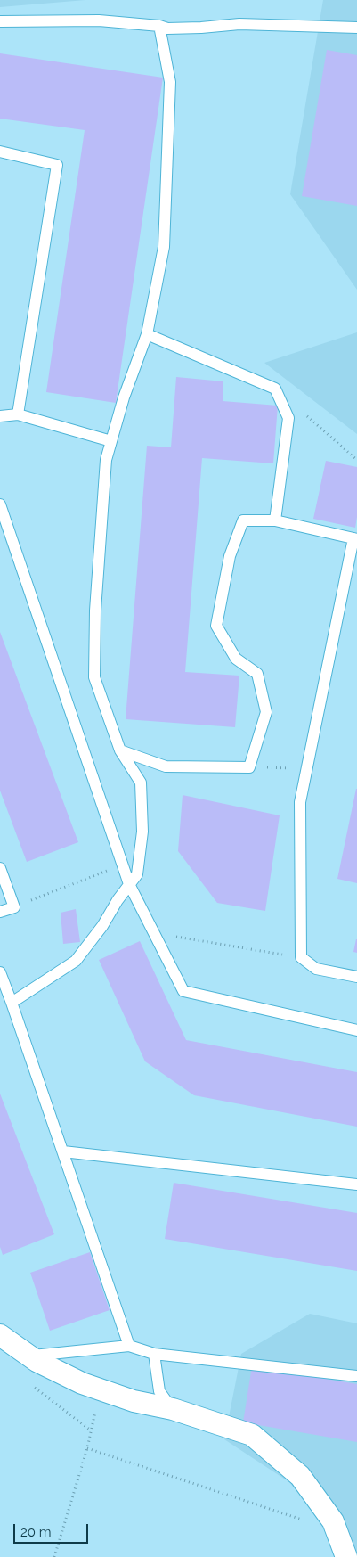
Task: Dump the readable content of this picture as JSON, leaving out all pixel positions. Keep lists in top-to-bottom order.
{
  "scale_bar": "20 m"
}
